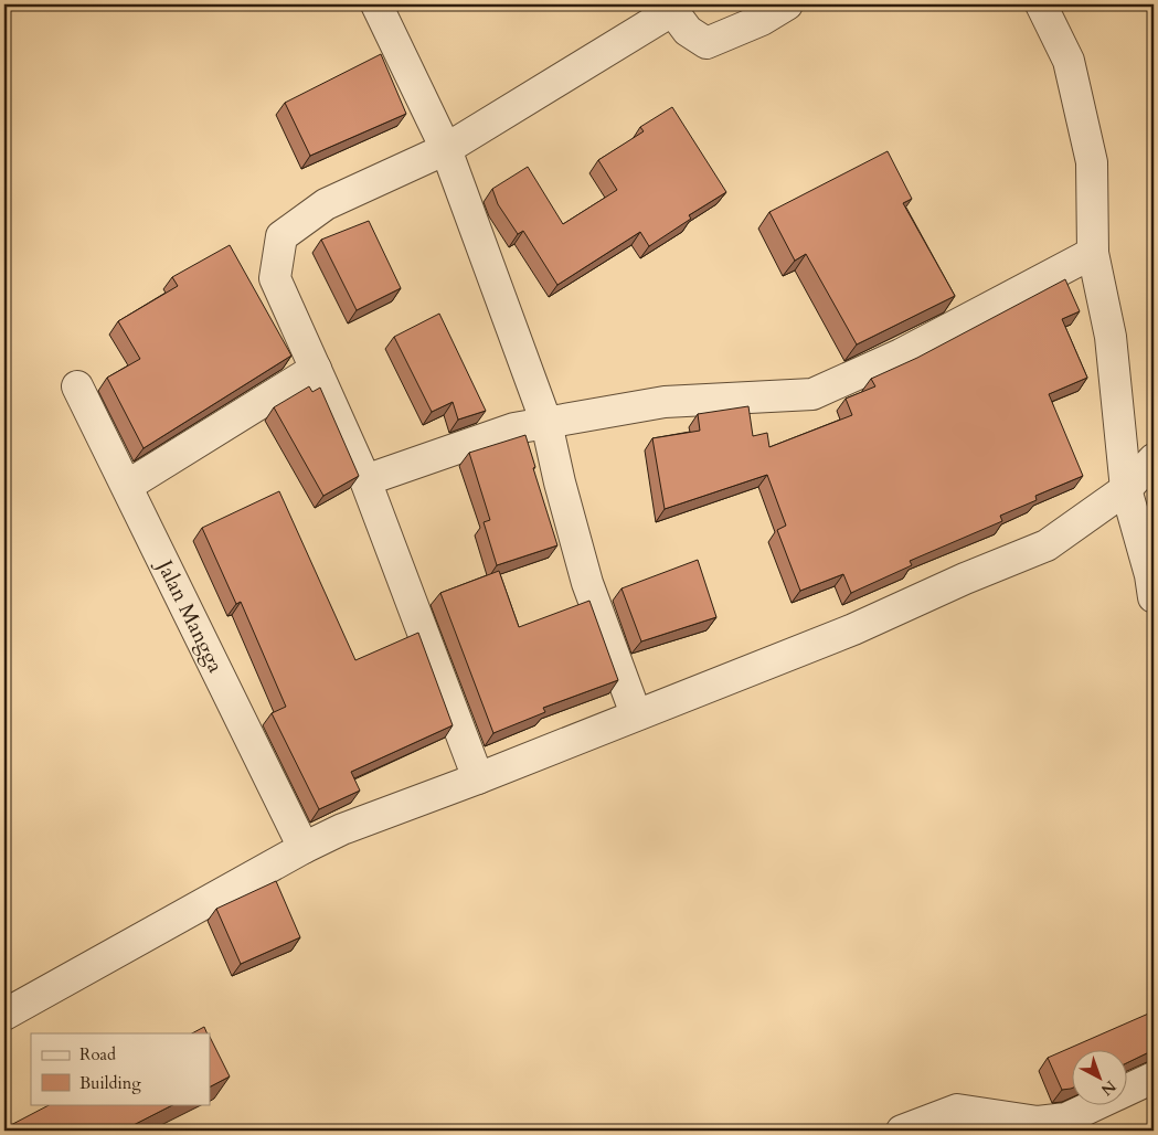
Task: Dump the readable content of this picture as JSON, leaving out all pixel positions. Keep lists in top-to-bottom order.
{
  "streets": {
    "street": ["Jalan Mangga"]
  },
  "legend": ["Road", "Building"],
  "north": "bottom right"
}
